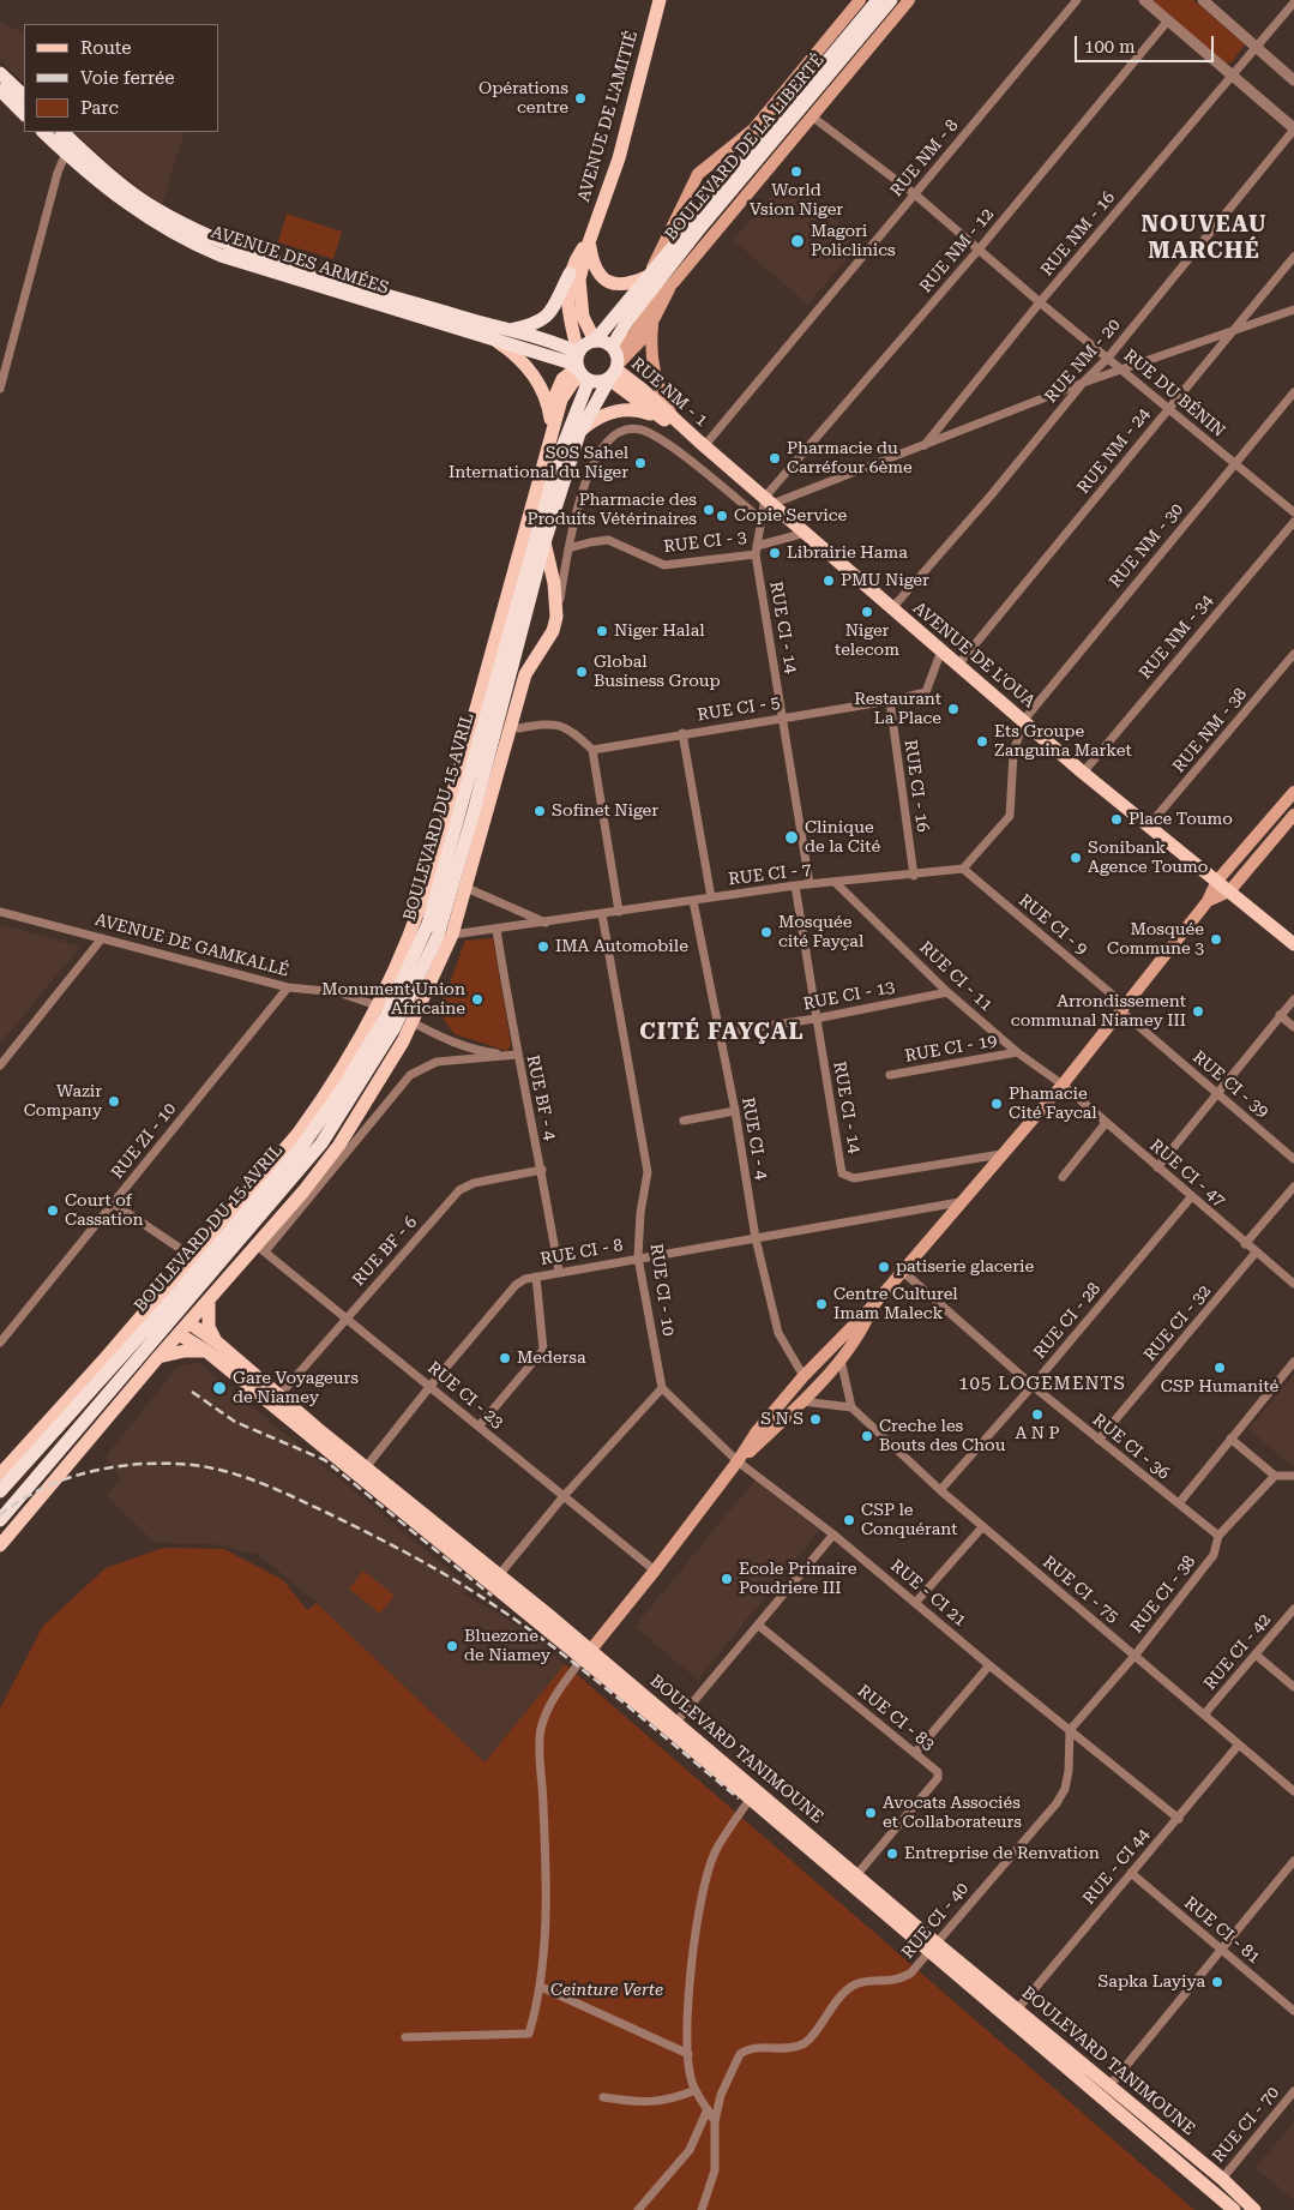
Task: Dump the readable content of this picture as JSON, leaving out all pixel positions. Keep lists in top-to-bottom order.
{
  "streets": {
    "highway": ["BOULEVARD DE LA LIBERTÉ", "AVENUE DES ARMÉES", "BOULEVARD DU 15 AVRIL"],
    "main road": [
      "AVENUE DE L'AMITIÉ",
      "RUE NM - 1",
      "AVENUE DE L'OUA",
      "BOULEVARD TANIMOUNE"
    ],
    "street": [
      "RUE NM - 8",
      "RUE NM - 16",
      "RUE NM - 12",
      "RUE NM - 20",
      "RUE DU BÉNIN",
      "RUE NM - 24",
      "RUE CI - 3",
      "RUE NM - 30",
      "RUE CI - 14",
      "RUE NM - 34",
      "RUE CI - 5",
      "RUE NM - 38",
      "RUE CI - 16",
      "RUE CI - 7",
      "RUE CI - 9",
      "AVENUE DE GAMKALLÉ",
      "RUE CI - 11",
      "RUE CI - 13",
      "RUE CI - 19",
      "RUE CI - 39",
      "RUE BF - 4",
      "RUE CI - 4",
      "RUE ZI - 10",
      "RUE CI - 47",
      "RUE BF - 6",
      "RUE CI - 8",
      "RUE CI - 10",
      "RUE CI - 28",
      "RUE CI - 32",
      "RUE CI - 23",
      "RUE CI - 36",
      "RUE CI - 75",
      "RUE - CI 21",
      "RUE CI - 38",
      "RUE CI - 42",
      "RUE CI - 83",
      "RUE - CI 44",
      "RUE CI - 40",
      "RUE CI - 81",
      "RUE CI - 70"
    ]
  },
  "crossings": [
    ["BOULEVARD DE LA LIBERTÉ", "AVENUE DES ARMÉES"],
    ["BOULEVARD DE LA LIBERTÉ", "RUE NM - 1"],
    ["BOULEVARD DE LA LIBERTÉ", "RUE DU BÉNIN"],
    ["BOULEVARD DE LA LIBERTÉ", "BOULEVARD DU 15 AVRIL"],
    ["RUE NM - 8", "RUE NM - 1"],
    ["RUE NM - 8", "RUE DU BÉNIN"],
    ["RUE NM - 8", "AVENUE DE L'OUA"],
    ["RUE NM - 16", "RUE DU BÉNIN"],
    ["RUE NM - 12", "RUE DU BÉNIN"],
    ["RUE NM - 12", "RUE CI - 3"],
    ["RUE NM - 12", "AVENUE DE L'OUA"],
    ["AVENUE DES ARMÉES", "BOULEVARD DU 15 AVRIL"],
    ["RUE NM - 20", "RUE DU BÉNIN"],
    ["RUE NM - 20", "AVENUE DE L'OUA"],
    ["RUE NM - 1", "AVENUE DE L'OUA"],
    ["RUE NM - 1", "BOULEVARD DU 15 AVRIL"],
    ["RUE DU BÉNIN", "RUE NM - 24"],
    ["RUE DU BÉNIN", "RUE NM - 30"],
    ["RUE NM - 24", "AVENUE DE L'OUA"],
    ["RUE CI - 3", "RUE CI - 14"],
    ["RUE CI - 3", "AVENUE DE L'OUA"],
    ["RUE NM - 30", "AVENUE DE L'OUA"],
    ["RUE CI - 14", "RUE CI - 5"],
    ["RUE CI - 14", "RUE CI - 7"],
    ["RUE CI - 14", "RUE CI - 13"],
    ["RUE NM - 34", "AVENUE DE L'OUA"],
    ["AVENUE DE L'OUA", "RUE CI - 5"],
    ["AVENUE DE L'OUA", "RUE NM - 38"],
    ["RUE CI - 5", "RUE CI - 16"],
    ["RUE CI - 16", "RUE CI - 7"],
    ["BOULEVARD DU 15 AVRIL", "AVENUE DE GAMKALLÉ"],
    ["RUE CI - 7", "RUE CI - 9"],
    ["RUE CI - 7", "RUE CI - 11"],
    ["RUE CI - 7", "RUE BF - 4"],
    ["RUE CI - 7", "RUE CI - 4"],
    ["RUE CI - 7", "RUE CI - 10"],
    ["RUE CI - 9", "RUE CI - 39"],
    ["AVENUE DE GAMKALLÉ", "RUE ZI - 10"],
    ["RUE CI - 11", "RUE CI - 13"],
    ["RUE CI - 11", "RUE CI - 19"],
    ["RUE CI - 11", "RUE CI - 47"],
    ["RUE CI - 13", "RUE CI - 4"],
    ["RUE BF - 4", "RUE BF - 6"],
    ["RUE BF - 4", "RUE CI - 8"],
    ["RUE CI - 4", "RUE CI - 8"],
    ["RUE CI - 47", "RUE CI - 28"],
    ["RUE CI - 47", "RUE CI - 32"],
    ["RUE BF - 6", "RUE CI - 23"],
    ["RUE BF - 6", "BOULEVARD TANIMOUNE"],
    ["RUE CI - 8", "RUE CI - 10"],
    ["RUE CI - 8", "RUE CI - 23"],
    ["RUE CI - 8", "BOULEVARD TANIMOUNE"],
    ["RUE CI - 10", "RUE - CI 21"],
    ["RUE CI - 28", "RUE CI - 36"],
    ["RUE CI - 28", "RUE CI - 75"],
    ["RUE CI - 32", "RUE CI - 36"],
    ["RUE CI - 36", "RUE CI - 38"],
    ["RUE CI - 75", "RUE CI - 38"],
    ["RUE CI - 75", "RUE CI - 42"],
    ["RUE CI - 75", "RUE - CI 44"],
    ["RUE - CI 21", "RUE CI - 38"],
    ["RUE - CI 21", "RUE - CI 44"],
    ["RUE - CI 21", "RUE CI - 40"],
    ["RUE CI - 38", "RUE CI - 40"],
    ["RUE CI - 83", "BOULEVARD TANIMOUNE"],
    ["BOULEVARD TANIMOUNE", "RUE - CI 44"],
    ["BOULEVARD TANIMOUNE", "RUE CI - 40"],
    ["BOULEVARD TANIMOUNE", "RUE CI - 70"],
    ["RUE - CI 44", "RUE CI - 81"]
  ],
  "districts": ["NOUVEAU MARCHÉ", "CITÉ FAYÇAL", "105 LOGEMENTS"],
  "parks": ["Ceinture Verte"],
  "places": [
    "Opérations centre",
    "World Vsion Niger",
    "Magori Policlinics",
    "Pharmacie du Carréfour 6ème",
    "SOS Sahel International du Niger",
    "Pharmacie des Produits Vétérinaires",
    "Copie Service",
    "Librairie Hama",
    "PMU Niger",
    "Niger telecom",
    "Niger Halal",
    "Global Business Group",
    "Restaurant La Place",
    "Ets Groupe Zanguina Market",
    "Sofinet Niger",
    "Place Toumo",
    "Clinique de la Cité",
    "Sonibank Agence Toumo",
    "Mosquée cité Fayçal",
    "Mosquée Commune 3",
    "IMA Automobile",
    "Monument Union Africaine",
    "Arrondissement communal Niamey III",
    "Wazir Company",
    "Phamacie Cité Faycal",
    "Court of Cassation",
    "patiserie glacerie",
    "Centre Culturel Imam Maleck",
    "Medersa",
    "CSP Humanité",
    "Gare Voyageurs de Niamey",
    "A N P",
    "S N S",
    "Creche les Bouts des Chou",
    "CSP le Conquérant",
    "Ecole Primaire Poudriere III",
    "Bluezone de Niamey",
    "Avocats Associés et Collaborateurs",
    "Entreprise de Renvation",
    "Sapka Layiya"
  ],
  "legend": ["Route", "Voie ferrée", "Parc"],
  "scale_bar": "100 m"
}
